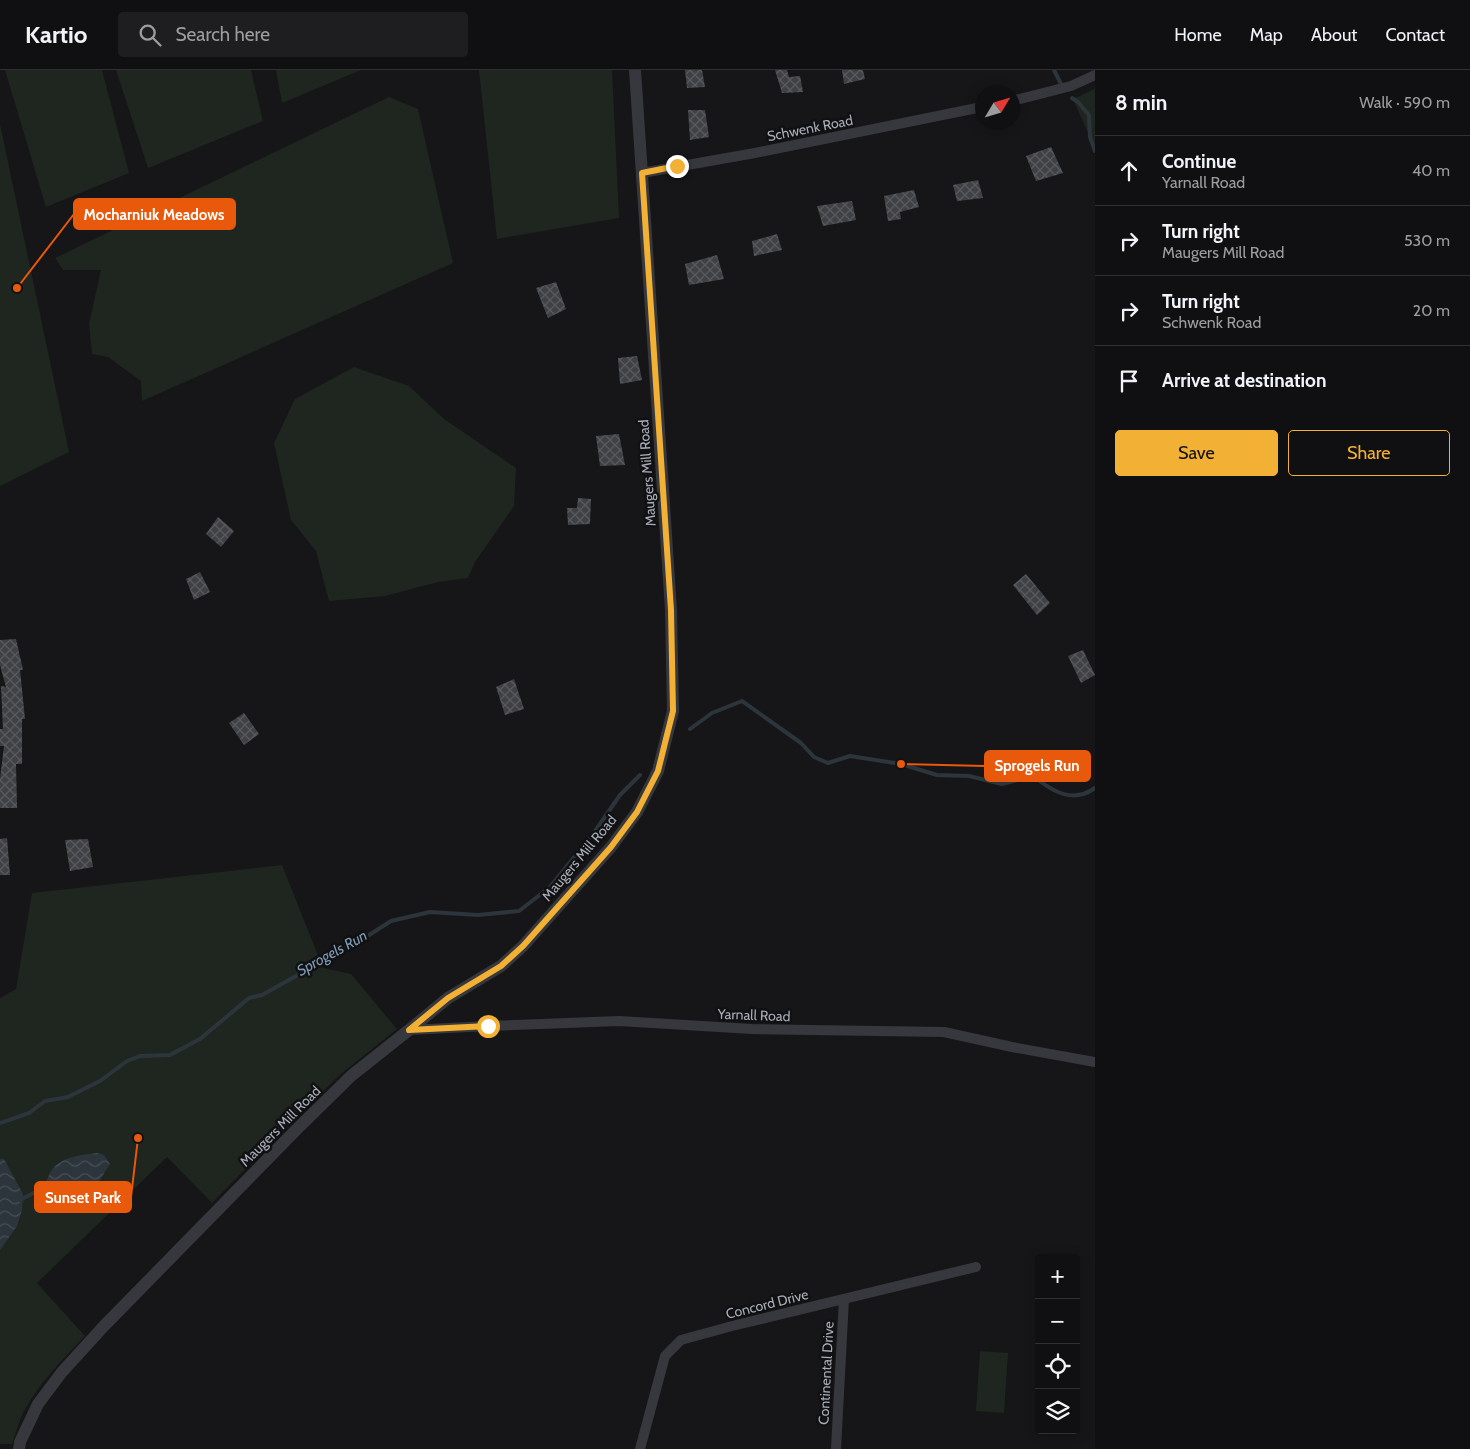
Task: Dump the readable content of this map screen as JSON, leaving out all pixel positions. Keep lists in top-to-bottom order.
{
  "streets": {
    "street": [
      "Schwenk Road",
      "Maugers Mill Road",
      "Yarnall Road",
      "Concord Drive",
      "Continental Drive"
    ]
  },
  "crossings": [
    ["Schwenk Road", "Maugers Mill Road"],
    ["Maugers Mill Road", "Yarnall Road"],
    ["Concord Drive", "Continental Drive"]
  ],
  "water": ["Sprogels Run"],
  "places": ["Mocharniuk Meadows", "Sprogels Run", "Sunset Park"],
  "north": "top right",
  "page": {
    "header": "Kartio",
    "search": "Search here",
    "nav": [
      "Home",
      "Map",
      "About",
      "Contact"
    ],
    "heading": ["8 min", "Walk · 590 m"],
    "list": [
      ["Continue", "Yarnall Road", "40 m"],
      ["Turn right", "Maugers Mill Road", "530 m"],
      ["Turn right", "Schwenk Road", "20 m"],
      "Arrive at destination"
    ],
    "buttons": ["Save", "Share"],
    "map_buttons": ["+", "−"]
  }
}
